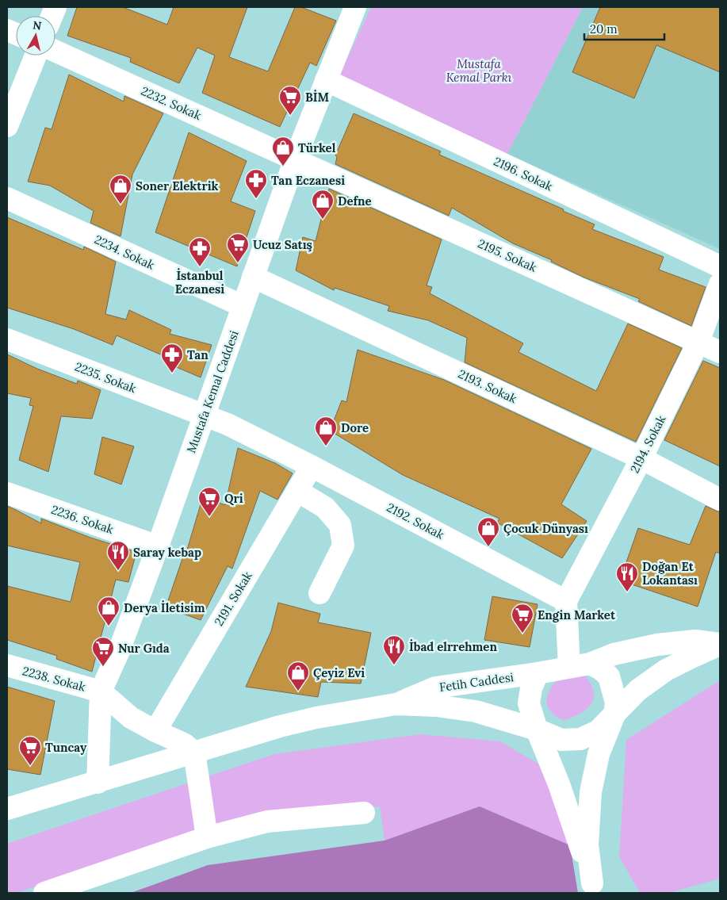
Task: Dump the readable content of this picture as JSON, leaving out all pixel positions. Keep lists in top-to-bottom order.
{
  "streets": {
    "street": [
      "2232. Sokak",
      "2196. Sokak",
      "2234. Sokak",
      "2195. Sokak",
      "2235. Sokak",
      "2193. Sokak",
      "Mustafa Kemal Caddesi",
      "2194. Sokak",
      "2236. Sokak",
      "2192. Sokak",
      "2191. Sokak",
      "2238. Sokak",
      "Fetih Caddesi"
    ]
  },
  "crossings": [
    ["2232. Sokak", "2195. Sokak"],
    ["2232. Sokak", "Mustafa Kemal Caddesi"],
    ["2196. Sokak", "Mustafa Kemal Caddesi"],
    ["2234. Sokak", "Mustafa Kemal Caddesi"],
    ["2195. Sokak", "Mustafa Kemal Caddesi"],
    ["2195. Sokak", "2194. Sokak"],
    ["2235. Sokak", "Mustafa Kemal Caddesi"],
    ["2235. Sokak", "2192. Sokak"],
    ["2193. Sokak", "Mustafa Kemal Caddesi"],
    ["2193. Sokak", "2194. Sokak"],
    ["Mustafa Kemal Caddesi", "2236. Sokak"],
    ["Mustafa Kemal Caddesi", "2192. Sokak"],
    ["Mustafa Kemal Caddesi", "2238. Sokak"],
    ["2194. Sokak", "2192. Sokak"],
    ["2192. Sokak", "2191. Sokak"]
  ],
  "parks": ["Mustafa Kemal Parkı"],
  "places": {
    "supermarket": [
      "BİM",
      "Ucuz Satış",
      "Qri",
      "Engin Market",
      "Nur Gıda",
      "Tuncay"
    ],
    "shop": [
      "Türkel",
      "Soner Elektrik",
      "Defne",
      "Dore",
      "Çocuk Dünyası",
      "Derya İletisim",
      "Çeyiz Evi"
    ],
    "pharmacy": ["Tan Eczanesi", "İstanbul Eczanesi", "Tan"],
    "restaurant": ["Saray kebap", "Doğan Et Lokantası", "İbad elrrehmen"]
  },
  "scale_bar": "20 m",
  "north": "top"
}
